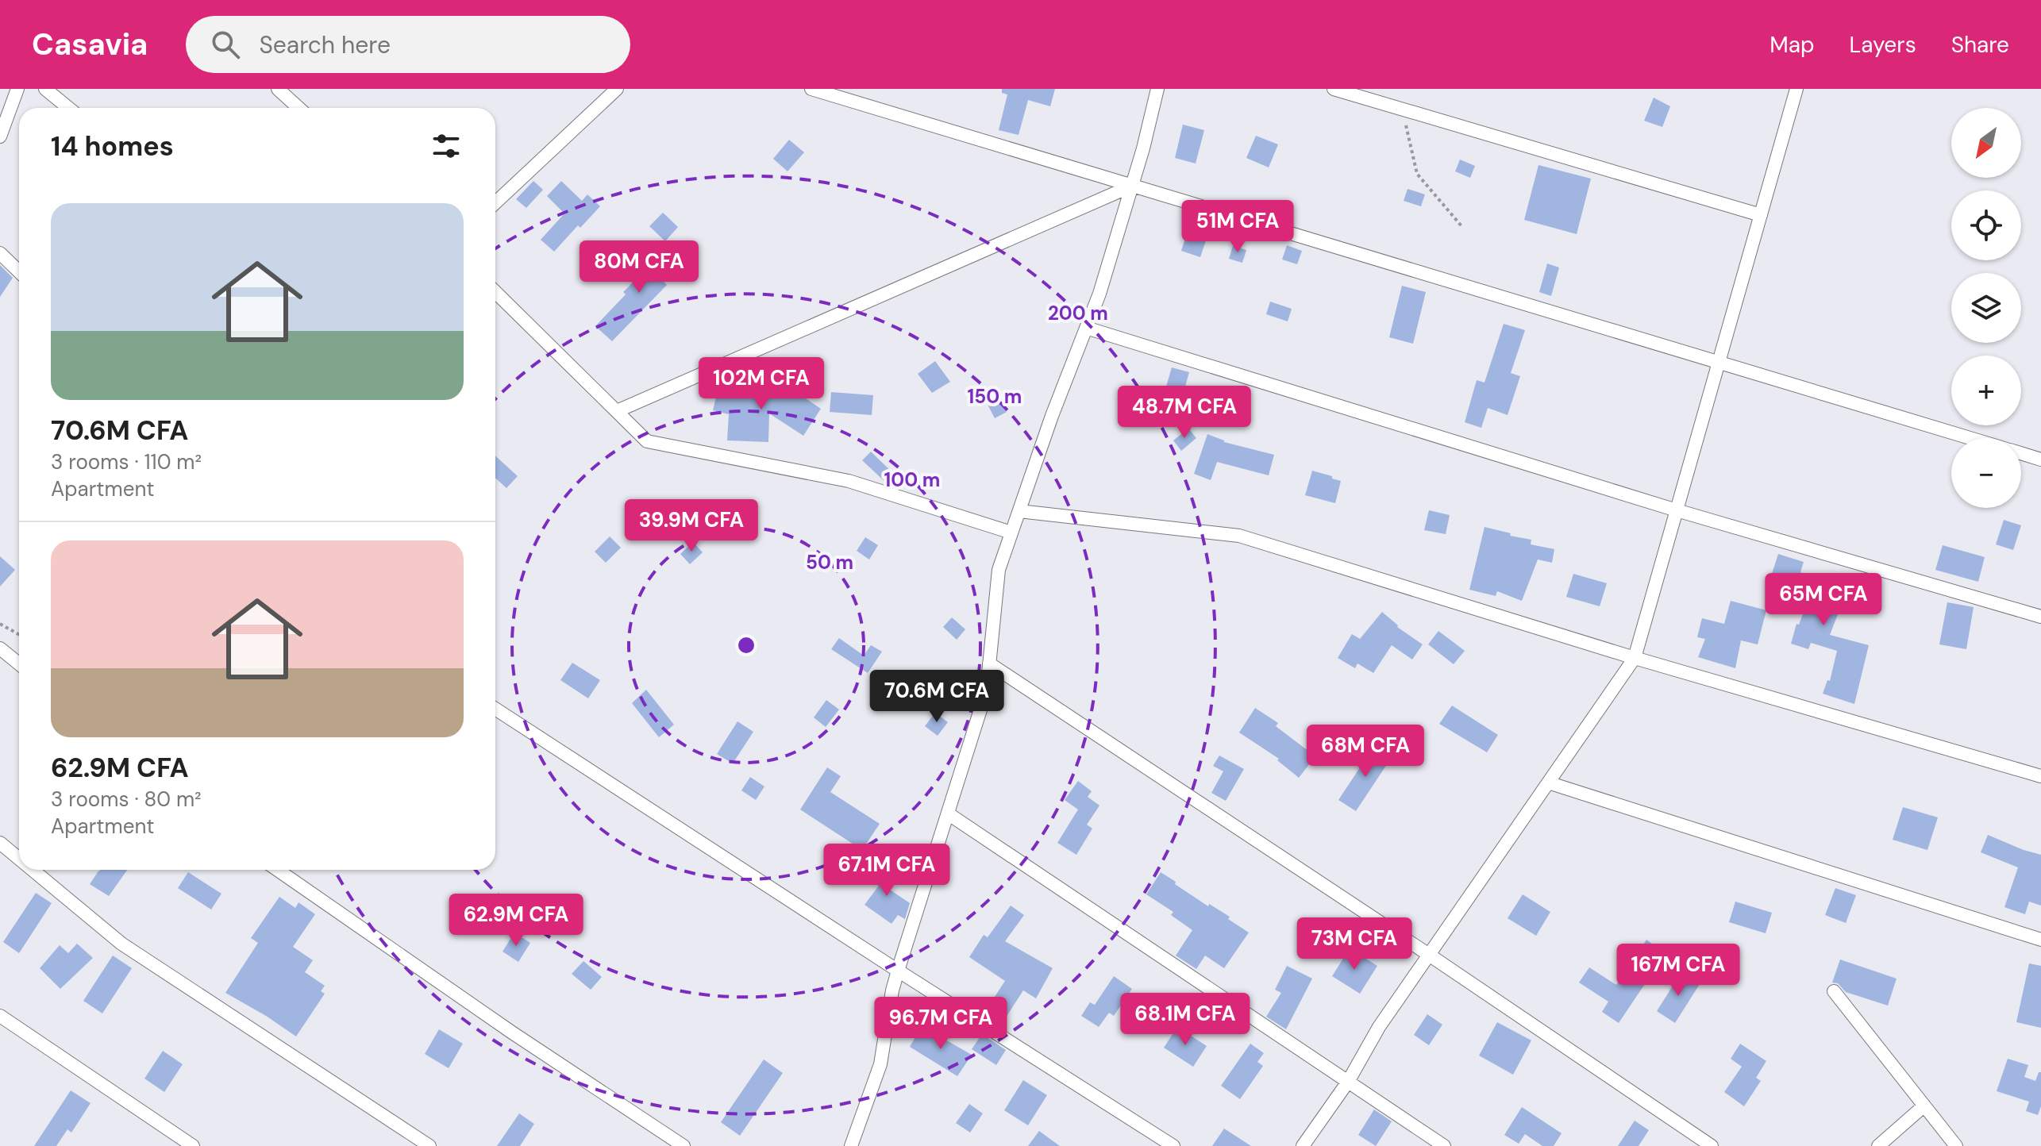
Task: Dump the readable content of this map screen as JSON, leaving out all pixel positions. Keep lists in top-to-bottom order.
{
  "north": "bottom left",
  "page": {
    "header": "Casavia",
    "search": "Search here",
    "nav": ["Map", "Layers", "Share"],
    "map_buttons": ["+", "−"],
    "heading": "14 homes",
    "list": [
      {
        "name": "70.6M CFA",
        "note": "3 rooms · 110 m² · Apartment"
      },
      {
        "name": "62.9M CFA",
        "note": "3 rooms · 80 m² · Apartment"
      }
    ],
    "price": [
      "51M CFA",
      "80M CFA",
      "102M CFA",
      "48.7M CFA",
      "39.9M CFA",
      "65M CFA",
      "70.6M CFA",
      "68M CFA",
      "67.1M CFA",
      "62.9M CFA",
      "73M CFA",
      "167M CFA",
      "68.1M CFA",
      "96.7M CFA"
    ]
  },
  "rings": [
    "200 m",
    "150 m",
    "100 m",
    "50 m"
  ]
}
